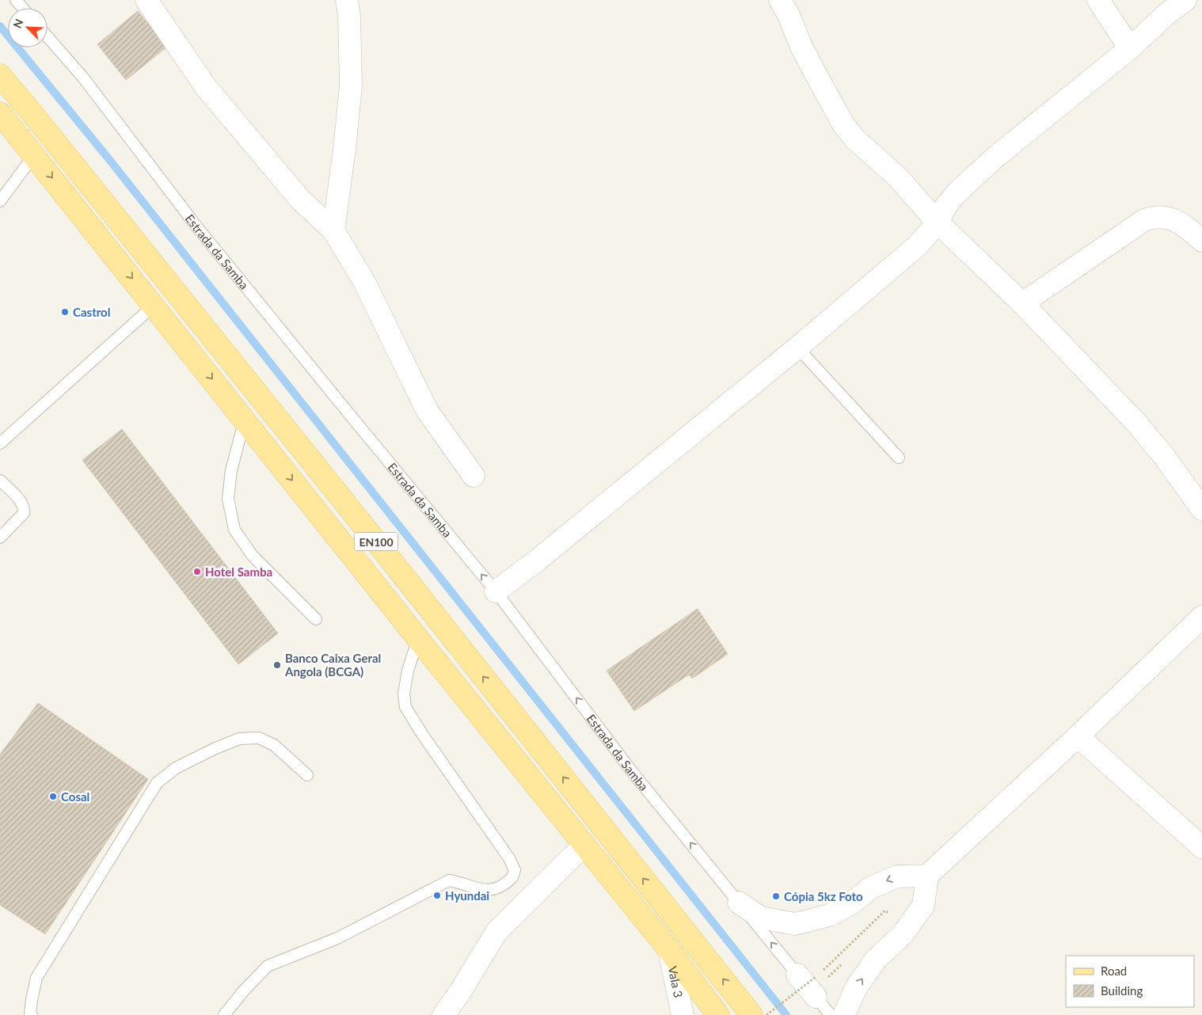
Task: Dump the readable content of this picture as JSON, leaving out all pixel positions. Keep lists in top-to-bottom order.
{
  "streets": {
    "main road": ["EN100"],
    "street": ["Vala 3"],
    "lane": ["Estrada da Samba"]
  },
  "crossings": [
    ["EN100", "Vala 3"]
  ],
  "one_way": ["Estrada da Samba"],
  "places": [
    "Castrol",
    "Hotel Samba",
    "Banco Caixa Geral Angola (BCGA)",
    "Cosal",
    "Hyundai",
    "Cópia 5kz Foto"
  ],
  "legend": ["Road", "Building"],
  "north": "top left"
}
